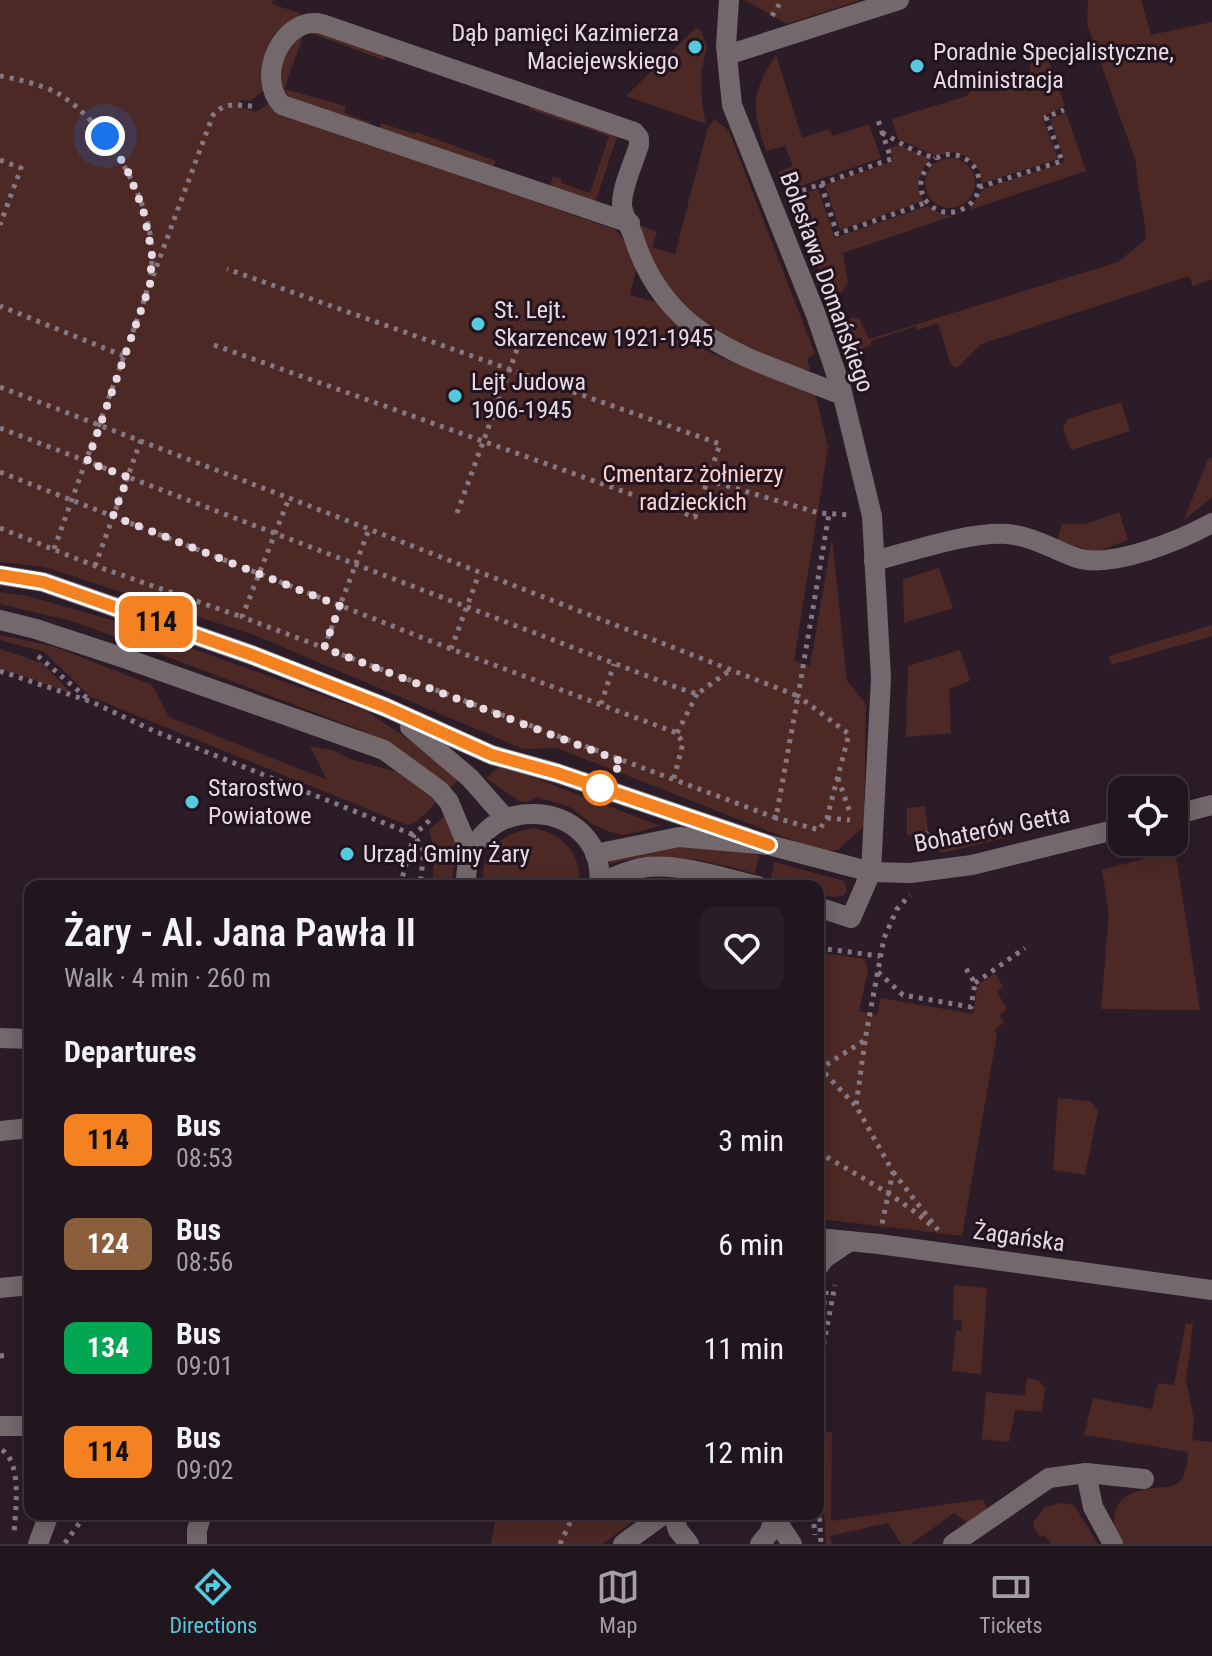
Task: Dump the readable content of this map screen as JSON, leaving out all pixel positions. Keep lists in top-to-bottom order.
{
  "streets": {
    "street": ["Bolesława Domańskiego", "Bohaterów Getta", "Żagańska"]
  },
  "crossings": [
    ["Bolesława Domańskiego", "Bohaterów Getta"]
  ],
  "parks": ["Cmentarz żołnierzy radzieckich"],
  "places": [
    "Dąb pamięci Kazimierza Maciejewskiego",
    "Poradnie Specjalistyczne, Administracja",
    "St. Lejt. Skarzencew 1921-1945",
    "Lejt Judowa 1906-1945",
    "Starostwo Powiatowe",
    "Urząd Gminy Żary"
  ],
  "lines": ["bus line 114"],
  "page": {
    "on_map": "114",
    "heading": [
      ["Żary - Al. Jana Pawła II", "Walk · 4 min · 260 m"],
      "Departures"
    ],
    "list": [
      {
        "mark": "114",
        "name": "Bus",
        "note": "08:53",
        "value": "3 min"
      },
      {
        "mark": "124",
        "name": "Bus",
        "note": "08:56",
        "value": "6 min"
      },
      {
        "mark": "134",
        "name": "Bus",
        "note": "09:01",
        "value": "11 min"
      },
      {
        "mark": "114",
        "name": "Bus",
        "note": "09:02",
        "value": "12 min"
      }
    ],
    "tabs": ["Directions", "Map", "Tickets"]
  }
}
